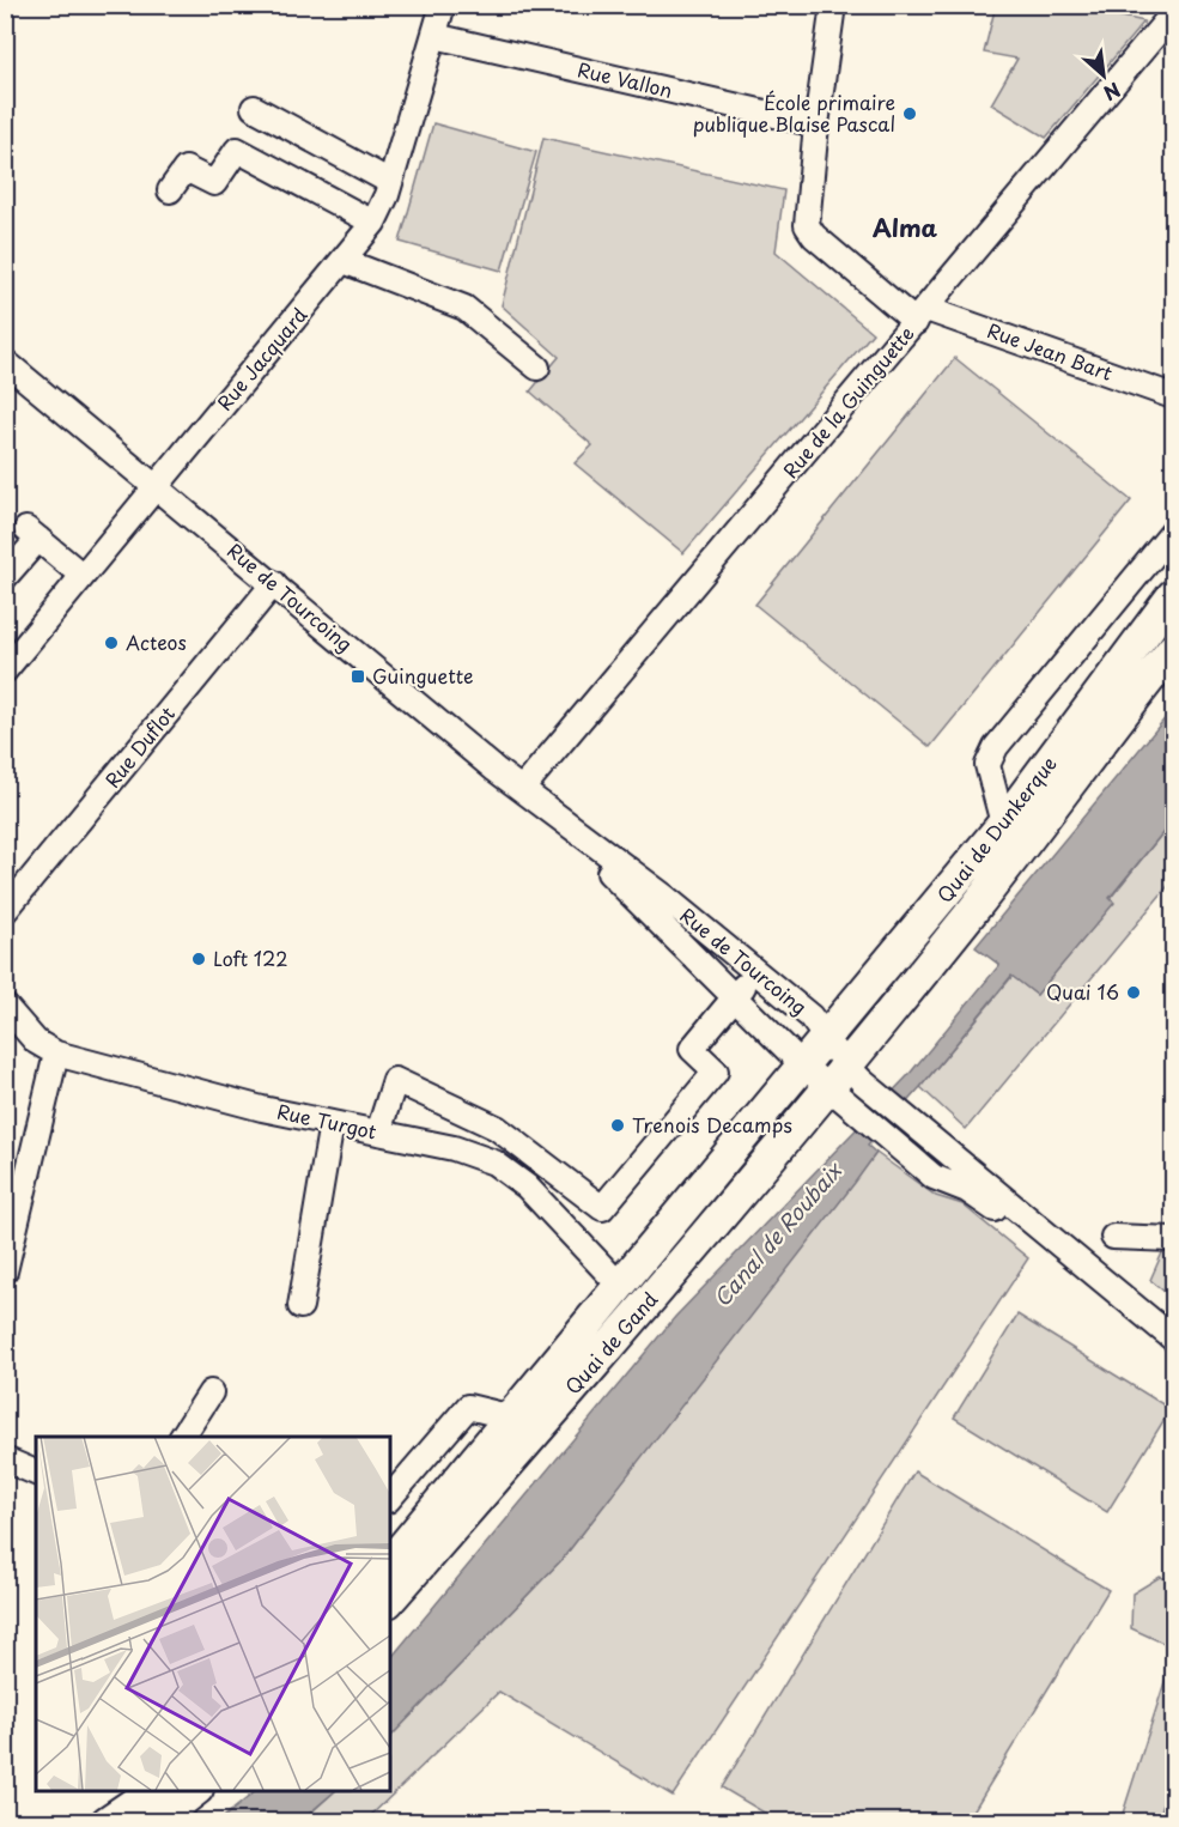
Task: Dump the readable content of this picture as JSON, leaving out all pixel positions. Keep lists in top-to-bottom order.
{
  "streets": {
    "main road": ["Quai de Dunkerque", "Quai de Gand"],
    "street": [
      "Rue Vallon",
      "Rue Jean Bart",
      "Rue Jacquard",
      "Rue de la Guinguette",
      "Rue de Tourcoing",
      "Rue Duflot",
      "Rue Turgot"
    ]
  },
  "crossings": [
    ["Rue Vallon", "Rue Jacquard"],
    ["Rue Jean Bart", "Rue de la Guinguette"],
    ["Rue Jacquard", "Rue de Tourcoing"],
    ["Rue de la Guinguette", "Rue de Tourcoing"],
    ["Rue de Tourcoing", "Rue Duflot"],
    ["Rue de Tourcoing", "Quai de Dunkerque"],
    ["Rue de Tourcoing", "Quai de Gand"],
    ["Quai de Dunkerque", "Quai de Gand"],
    ["Rue Turgot", "Quai de Gand"]
  ],
  "districts": ["Alma"],
  "water": ["Canal de Roubaix"],
  "places": {
    "other": [
      "École primaire publique Blaise Pascal",
      "Acteos",
      "Loft 122",
      "Quai 16",
      "Trenois Decamps"
    ],
    "transit": ["Guinguette"]
  },
  "north": "bottom right"
}
